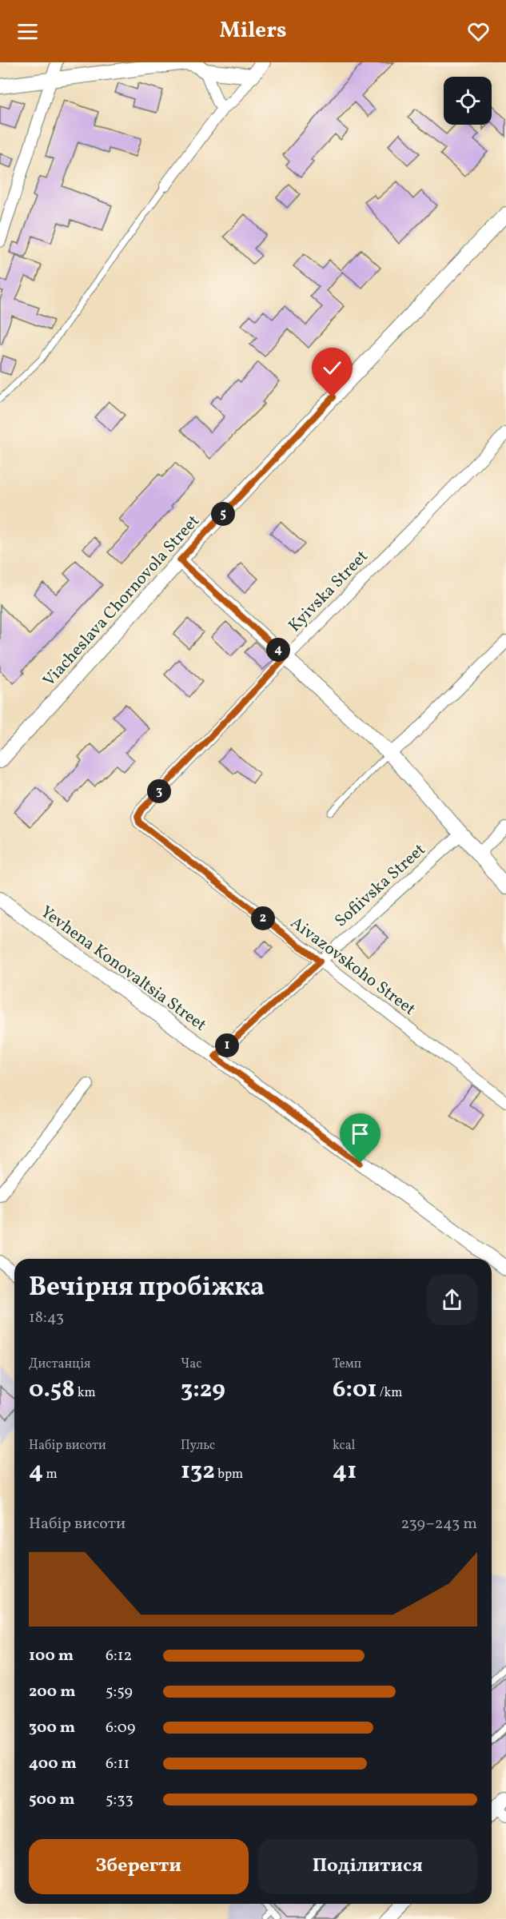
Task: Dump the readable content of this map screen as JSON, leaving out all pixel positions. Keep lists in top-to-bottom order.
{
  "streets": {
    "street": [
      "Kyivska Street",
      "Viacheslava Chornovola Street",
      "Sofiivska Street",
      "Aivazovskoho Street",
      "Yevhena Konovaltsia Street"
    ]
  },
  "crossings": [
    ["Kyivska Street", "Aivazovskoho Street"],
    ["Sofiivska Street", "Aivazovskoho Street"],
    ["Sofiivska Street", "Yevhena Konovaltsia Street"]
  ],
  "page": {
    "header": "Milers",
    "pins": [
      "5",
      "4",
      "3",
      "2",
      "1"
    ],
    "heading": ["Вечірня пробіжка", "18:43"],
    "stats": [
      ["Дистанція", "0.58 km"],
      ["Час", "3:29"],
      ["Темп", "6:01 /km"],
      ["Набір висоти", "4 m"],
      ["Пульс", "132 bpm"],
      ["kcal", "41"]
    ],
    "chart": ["Набір висоти", "239–243 m"],
    "list": [
      {
        "name": "100 m",
        "note": "6:12"
      },
      {
        "name": "200 m",
        "note": "5:59"
      },
      {
        "name": "300 m",
        "note": "6:09"
      },
      {
        "name": "400 m",
        "note": "6:11"
      },
      {
        "name": "500 m",
        "note": "5:33"
      }
    ],
    "buttons": ["Зберегти", "Поділитися"]
  }
}
